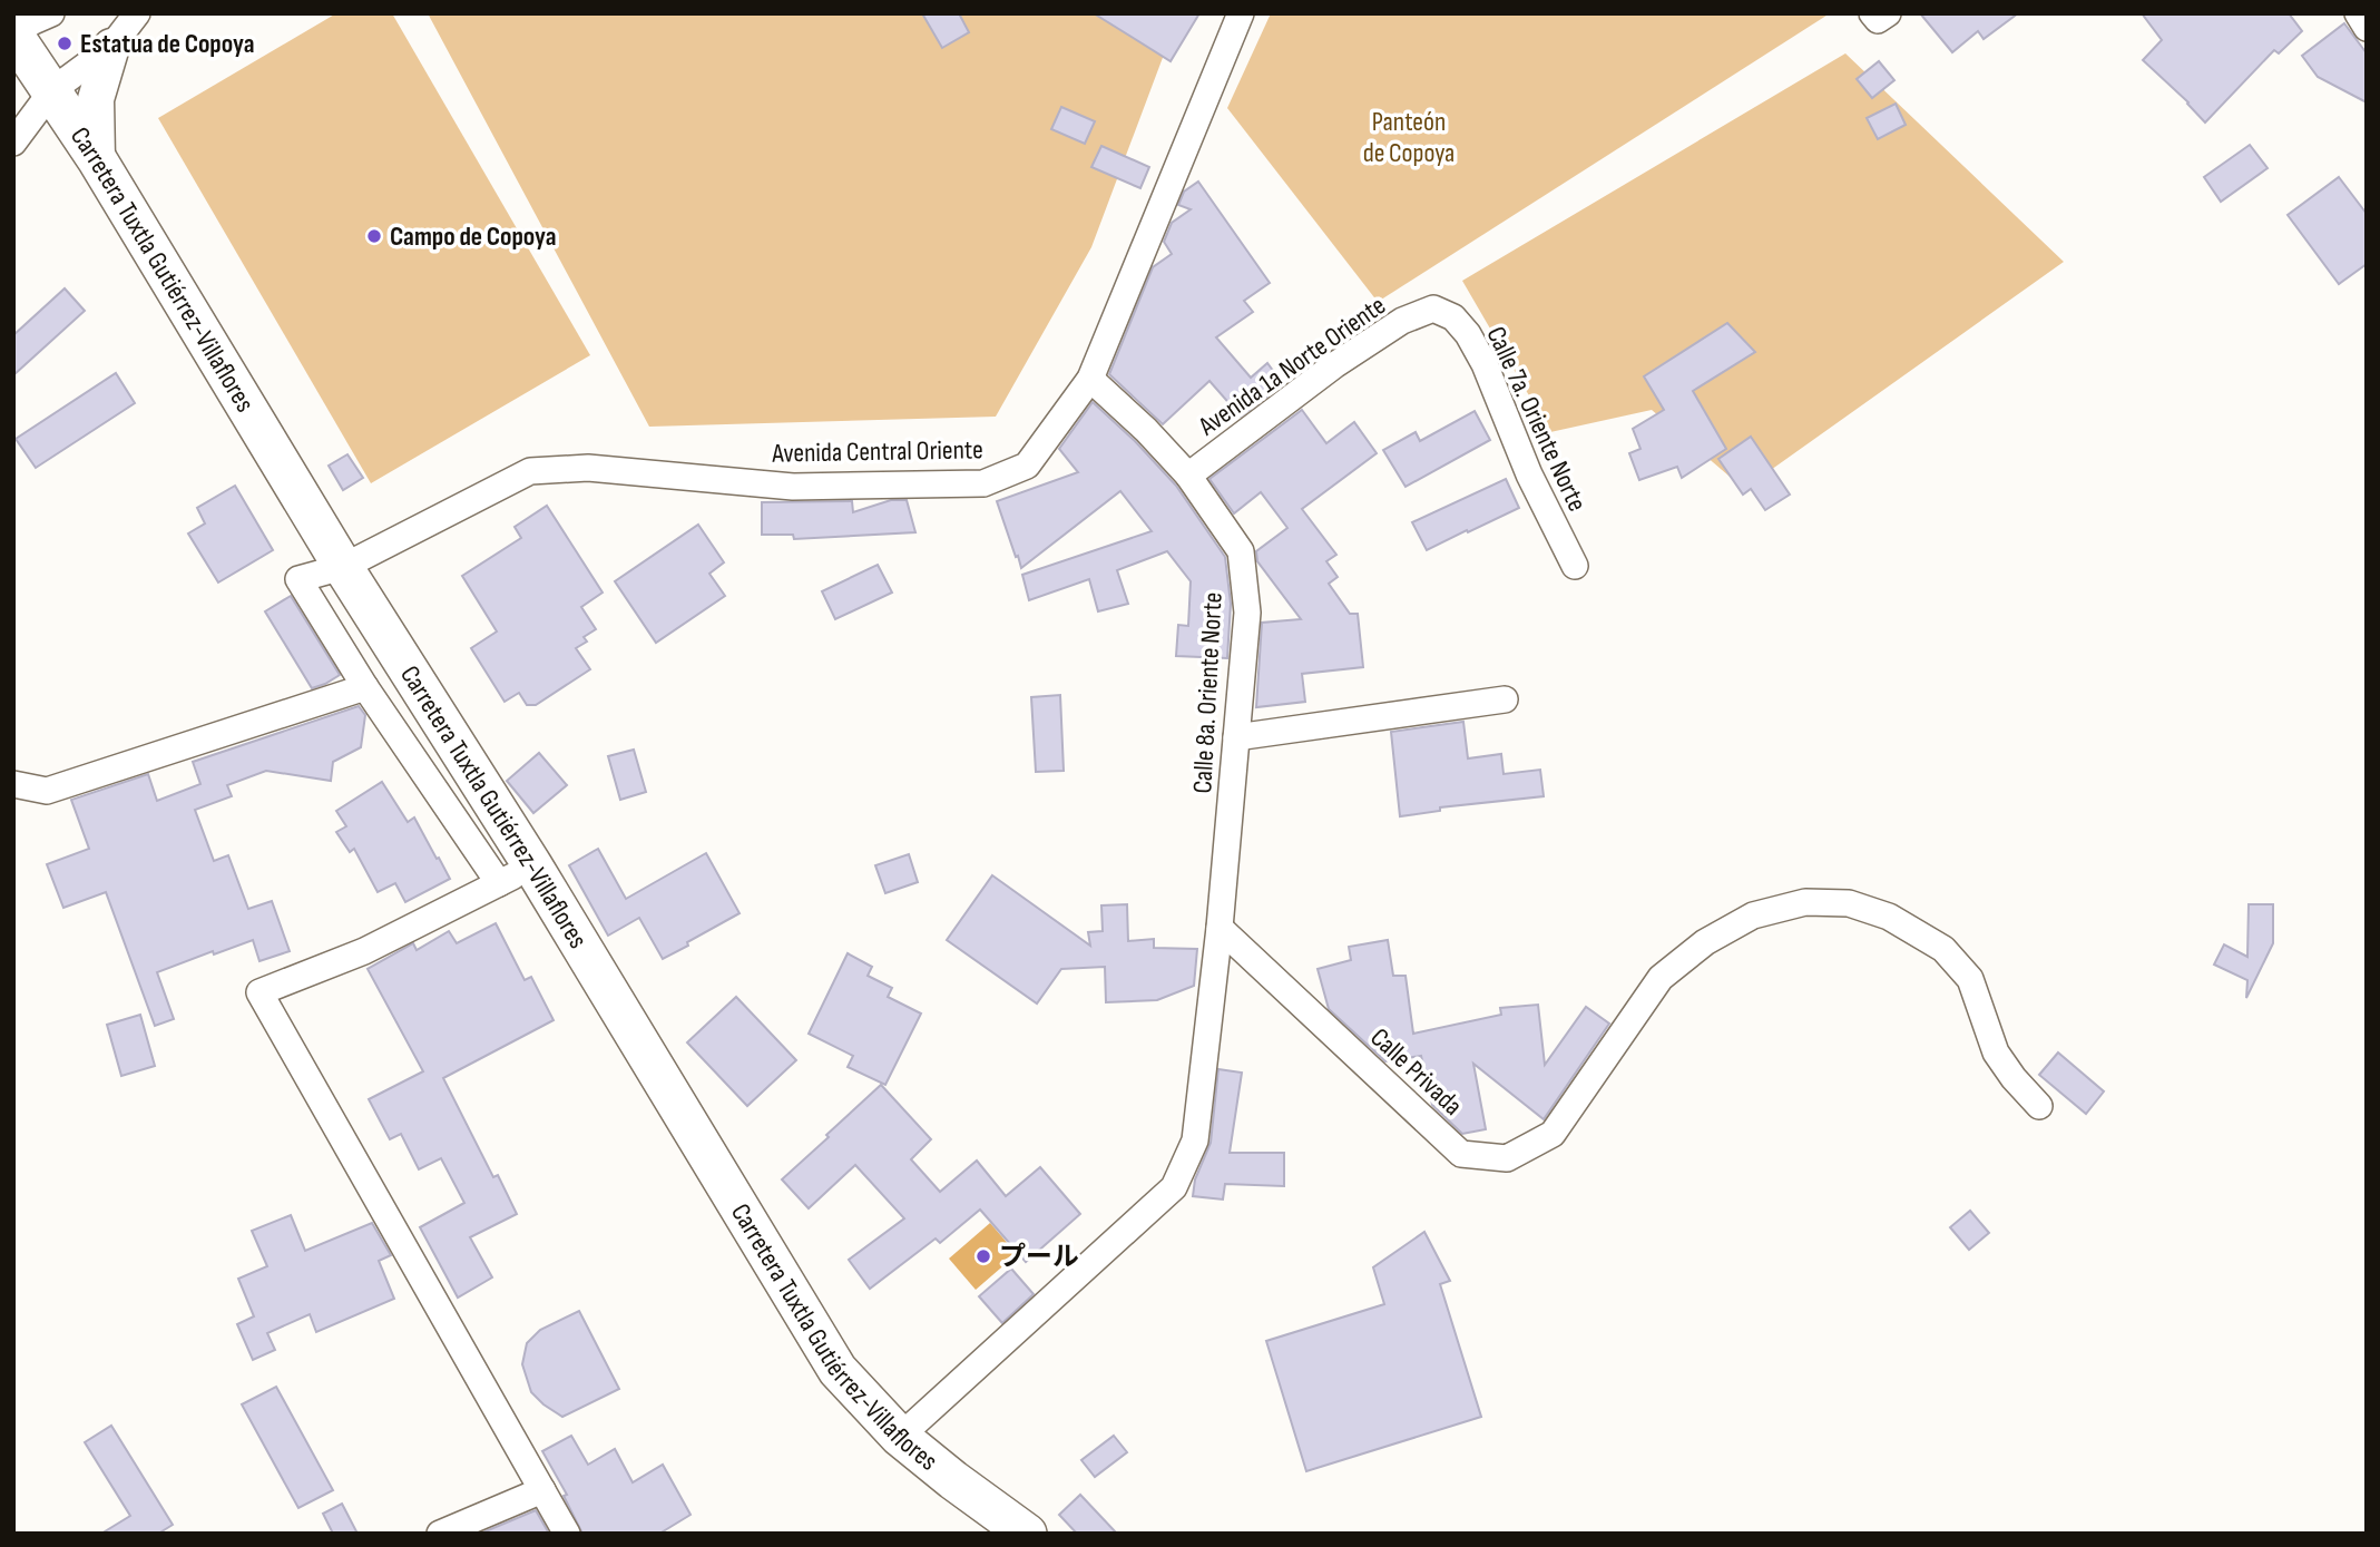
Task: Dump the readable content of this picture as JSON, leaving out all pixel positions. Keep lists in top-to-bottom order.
{
  "streets": {
    "main road": ["Carretera Tuxtla Gutiérrez-Villaflores"],
    "street": [
      "Avenida 1a Norte Oriente",
      "Calle 7a. Oriente Norte",
      "Avenida Central Oriente",
      "Calle 8a. Oriente Norte",
      "Calle Privada"
    ]
  },
  "crossings": [
    ["Carretera Tuxtla Gutiérrez-Villaflores", "Avenida Central Oriente"],
    ["Avenida 1a Norte Oriente", "Calle 7a. Oriente Norte"],
    ["Avenida 1a Norte Oriente", "Calle 8a. Oriente Norte"],
    ["Avenida Central Oriente", "Calle 8a. Oriente Norte"],
    ["Calle 8a. Oriente Norte", "Calle Privada"]
  ],
  "parks": ["Panteón de Copoya"],
  "places": ["Estatua de Copoya", "Campo de Copoya", "プール"]
}
